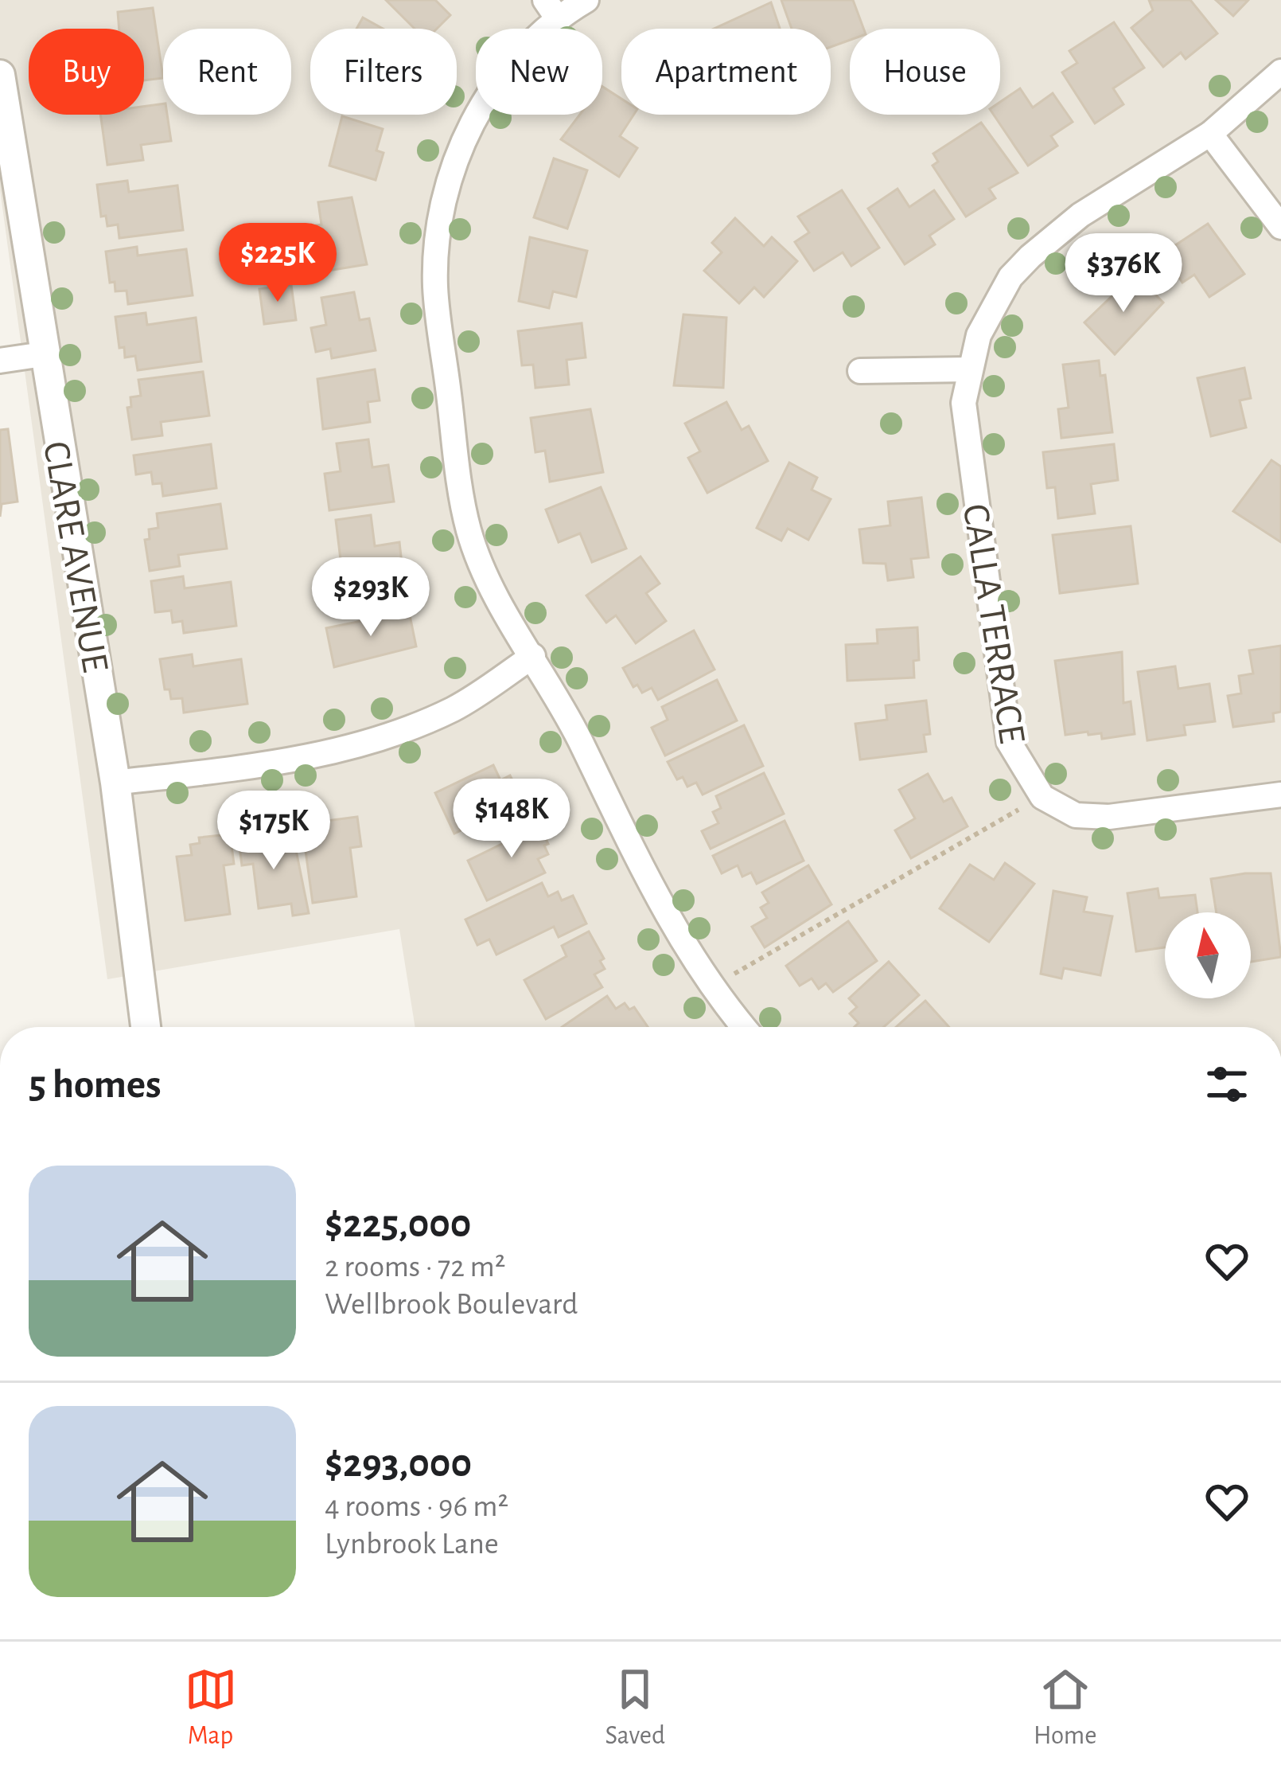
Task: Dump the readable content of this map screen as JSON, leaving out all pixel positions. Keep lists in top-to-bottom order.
{
  "streets": {
    "street": ["CLARE AVENUE", "CALLA TERRACE"]
  },
  "north": "top",
  "page": {
    "chip": [
      "Buy",
      "Rent",
      "Filters",
      "New",
      "Apartment",
      "House"
    ],
    "price": [
      "$225K",
      "$376K",
      "$293K",
      "$148K",
      "$175K"
    ],
    "heading": "5 homes",
    "list": [
      {
        "name": "$225,000",
        "note": "2 rooms · 72 m² · Wellbrook Boulevard"
      },
      {
        "name": "$293,000",
        "note": "4 rooms · 96 m² · Lynbrook Lane"
      }
    ],
    "tabs": ["Map", "Saved", "Home"]
  }
}
